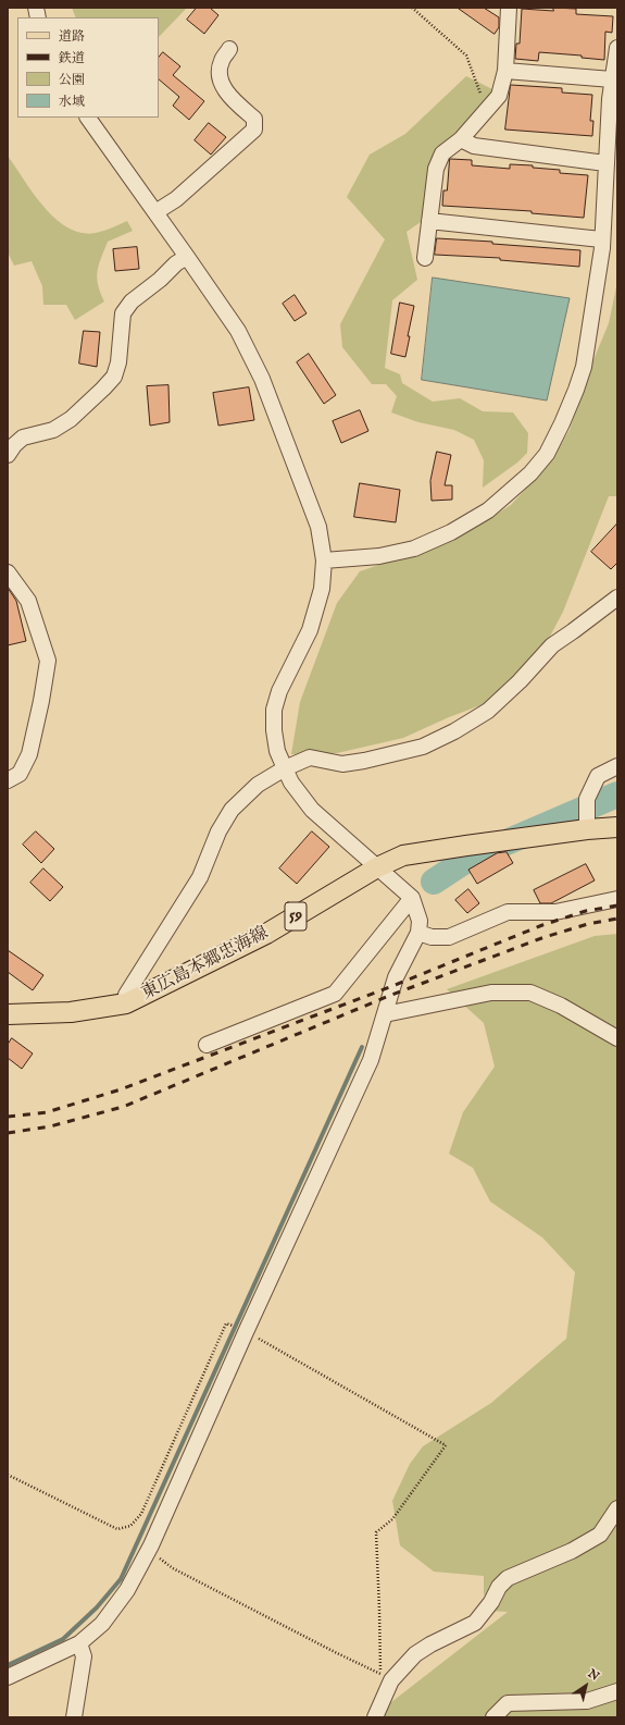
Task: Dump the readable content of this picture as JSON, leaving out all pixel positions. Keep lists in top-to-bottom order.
{
  "streets": {
    "main road": ["59", "東広島本郷忠海線"]
  },
  "legend": [
    "道路",
    "鉄道",
    "公園",
    "水域"
  ],
  "north": "top right"
}
